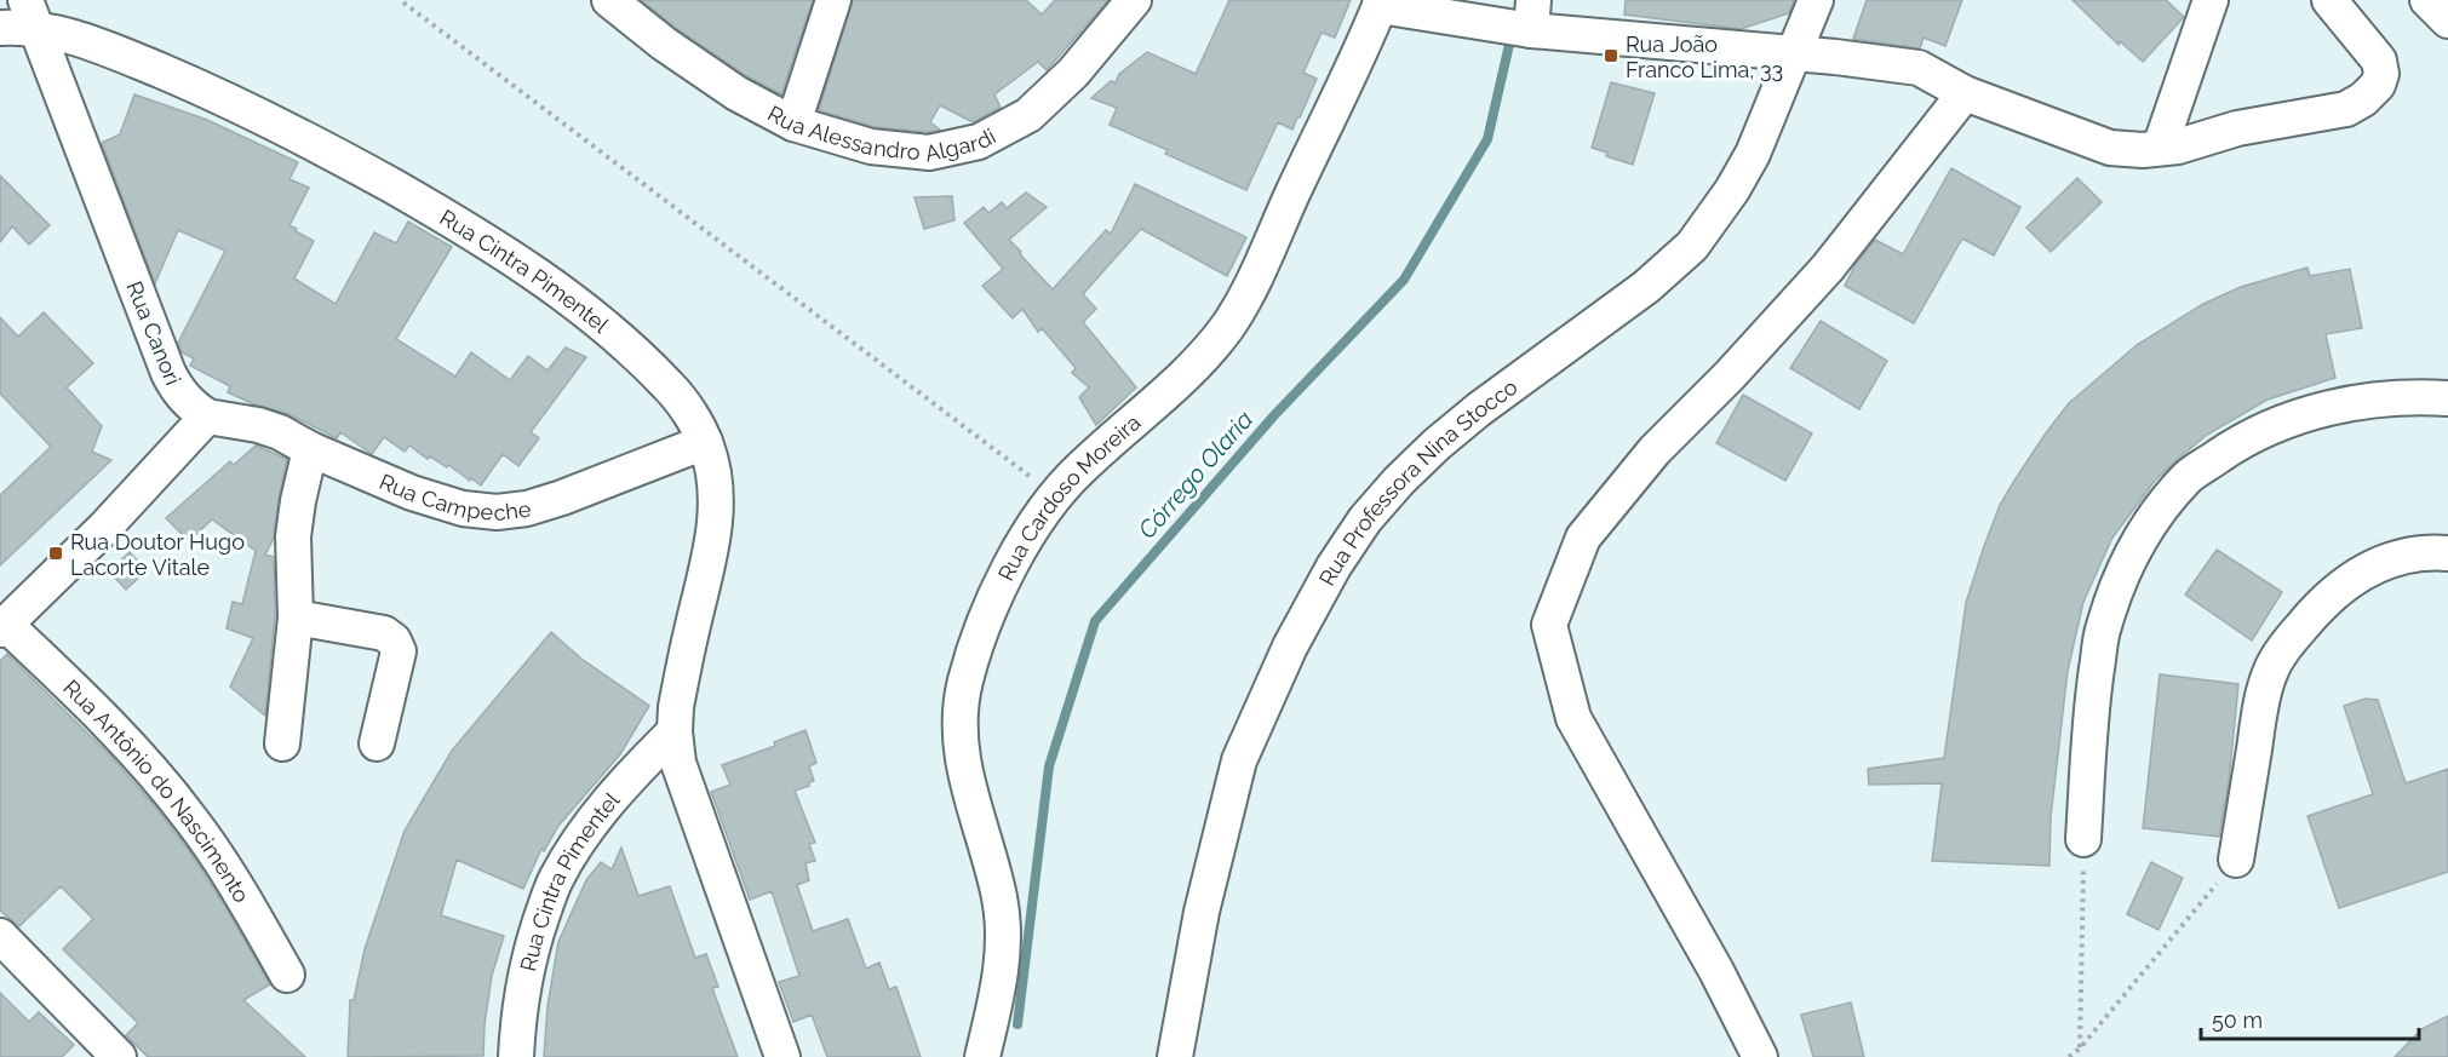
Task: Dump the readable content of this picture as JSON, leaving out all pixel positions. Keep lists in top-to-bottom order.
{
  "streets": {
    "street": [
      "Rua Alessandro Algardi",
      "Rua Cintra Pimentel",
      "Rua Canori",
      "Rua Professora Nina Stocco",
      "Rua Campeche",
      "Rua Cardoso Moreira",
      "Rua Antônio do Nascimento"
    ]
  },
  "crossings": [
    ["Rua Cintra Pimentel", "Rua Canori"],
    ["Rua Cintra Pimentel", "Rua Campeche"],
    ["Rua Canori", "Rua Campeche"]
  ],
  "water": ["Córrego Olaria"],
  "places": {
    "transit": ["Rua João Franco Lima, 33", "Rua Doutor Hugo Lacorte Vitale"]
  },
  "scale_bar": "50 m"
}
